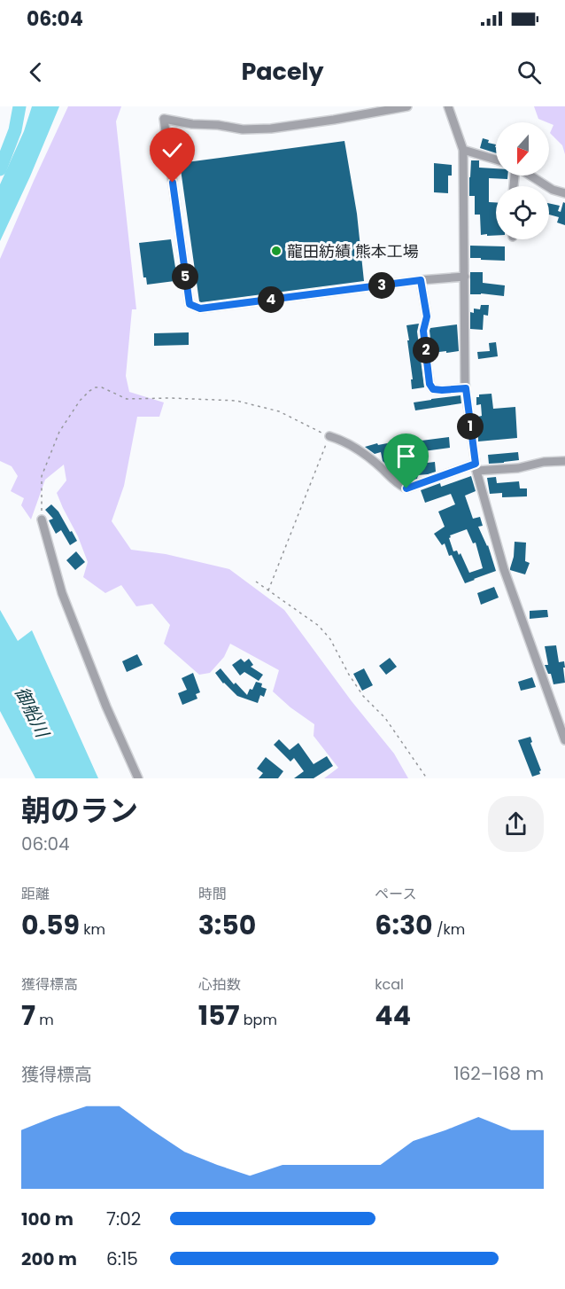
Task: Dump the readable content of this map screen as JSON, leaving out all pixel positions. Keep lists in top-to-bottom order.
{
  "water": ["御船川"],
  "places": ["龍田紡績 熊本工場"],
  "north": "bottom",
  "page": {
    "status": "06:04",
    "header": "Pacely",
    "pins": [
      "5",
      "3",
      "4",
      "2",
      "1"
    ],
    "heading": ["朝のラン", "06:04"],
    "stats": [
      ["距離", "0.59 km"],
      ["時間", "3:50"],
      ["ペース", "6:30 /km"],
      ["獲得標高", "7 m"],
      ["心拍数", "157 bpm"],
      ["kcal", "44"]
    ],
    "chart": ["獲得標高", "162–168 m"],
    "list": [
      {
        "name": "100 m",
        "note": "7:02"
      },
      {
        "name": "200 m",
        "note": "6:15"
      }
    ]
  }
}
